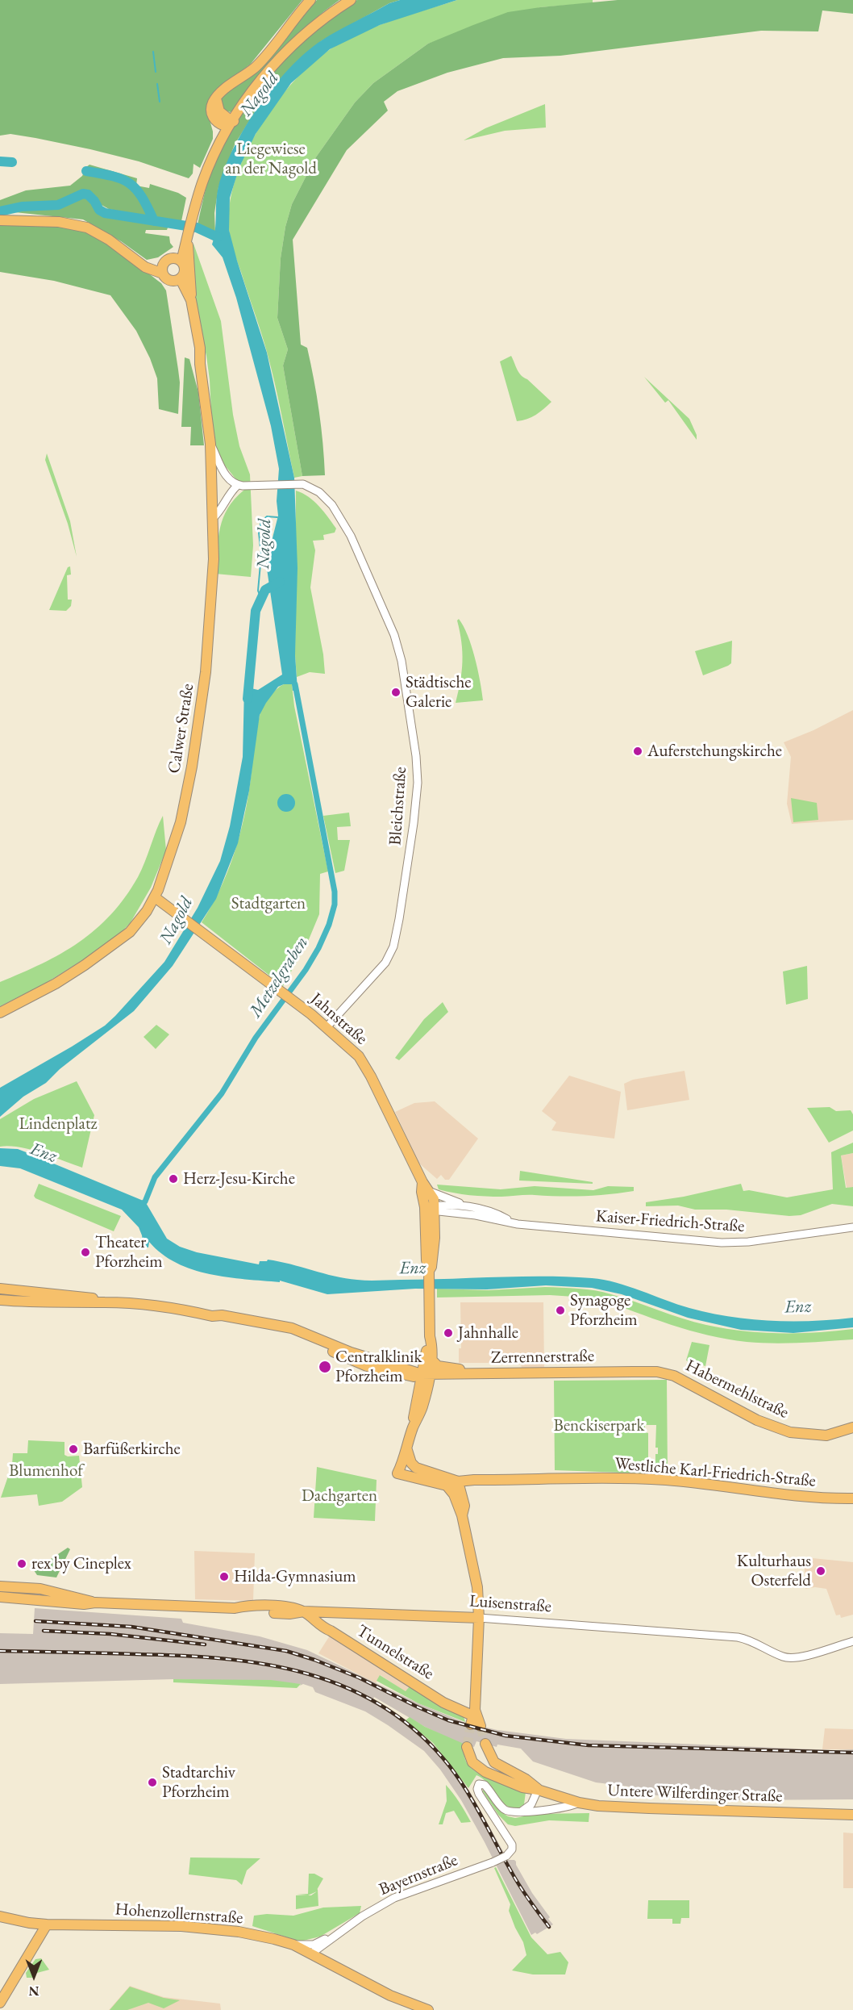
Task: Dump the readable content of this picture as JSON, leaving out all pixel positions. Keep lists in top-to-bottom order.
{
  "streets": {
    "main road": [
      "Calwer Straße",
      "Jahnstraße",
      "Zerrennerstraße",
      "Habermehlstraße",
      "Westliche Karl-Friedrich-Straße",
      "Luisenstraße",
      "Tunnelstraße",
      "Untere Wilferdinger Straße",
      "Hohenzollernstraße"
    ],
    "street": ["Bleichstraße", "Kaiser-Friedrich-Straße", "Bayernstraße"]
  },
  "crossings": [
    ["Calwer Straße", "Jahnstraße"],
    ["Bleichstraße", "Jahnstraße"],
    ["Jahnstraße", "Kaiser-Friedrich-Straße"],
    ["Zerrennerstraße", "Habermehlstraße"],
    ["Luisenstraße", "Tunnelstraße"],
    ["Bayernstraße", "Hohenzollernstraße"]
  ],
  "water": ["Nagold", "Metzelgraben", "Enz"],
  "parks": [
    "Liegewiese an der Nagold",
    "Stadtgarten",
    "Lindenplatz",
    "Benckiserpark",
    "Blumenhof",
    "Dachgarten"
  ],
  "places": [
    "Städtische Galerie",
    "Auferstehungskirche",
    "Herz-Jesu-Kirche",
    "Theater Pforzheim",
    "Synagoge Pforzheim",
    "Jahnhalle",
    "Centralklinik Pforzheim",
    "Barfüßerkirche",
    "rex by Cineplex",
    "Kulturhaus Osterfeld",
    "Hilda-Gymnasium",
    "Stadtarchiv Pforzheim"
  ],
  "north": "bottom"
}
